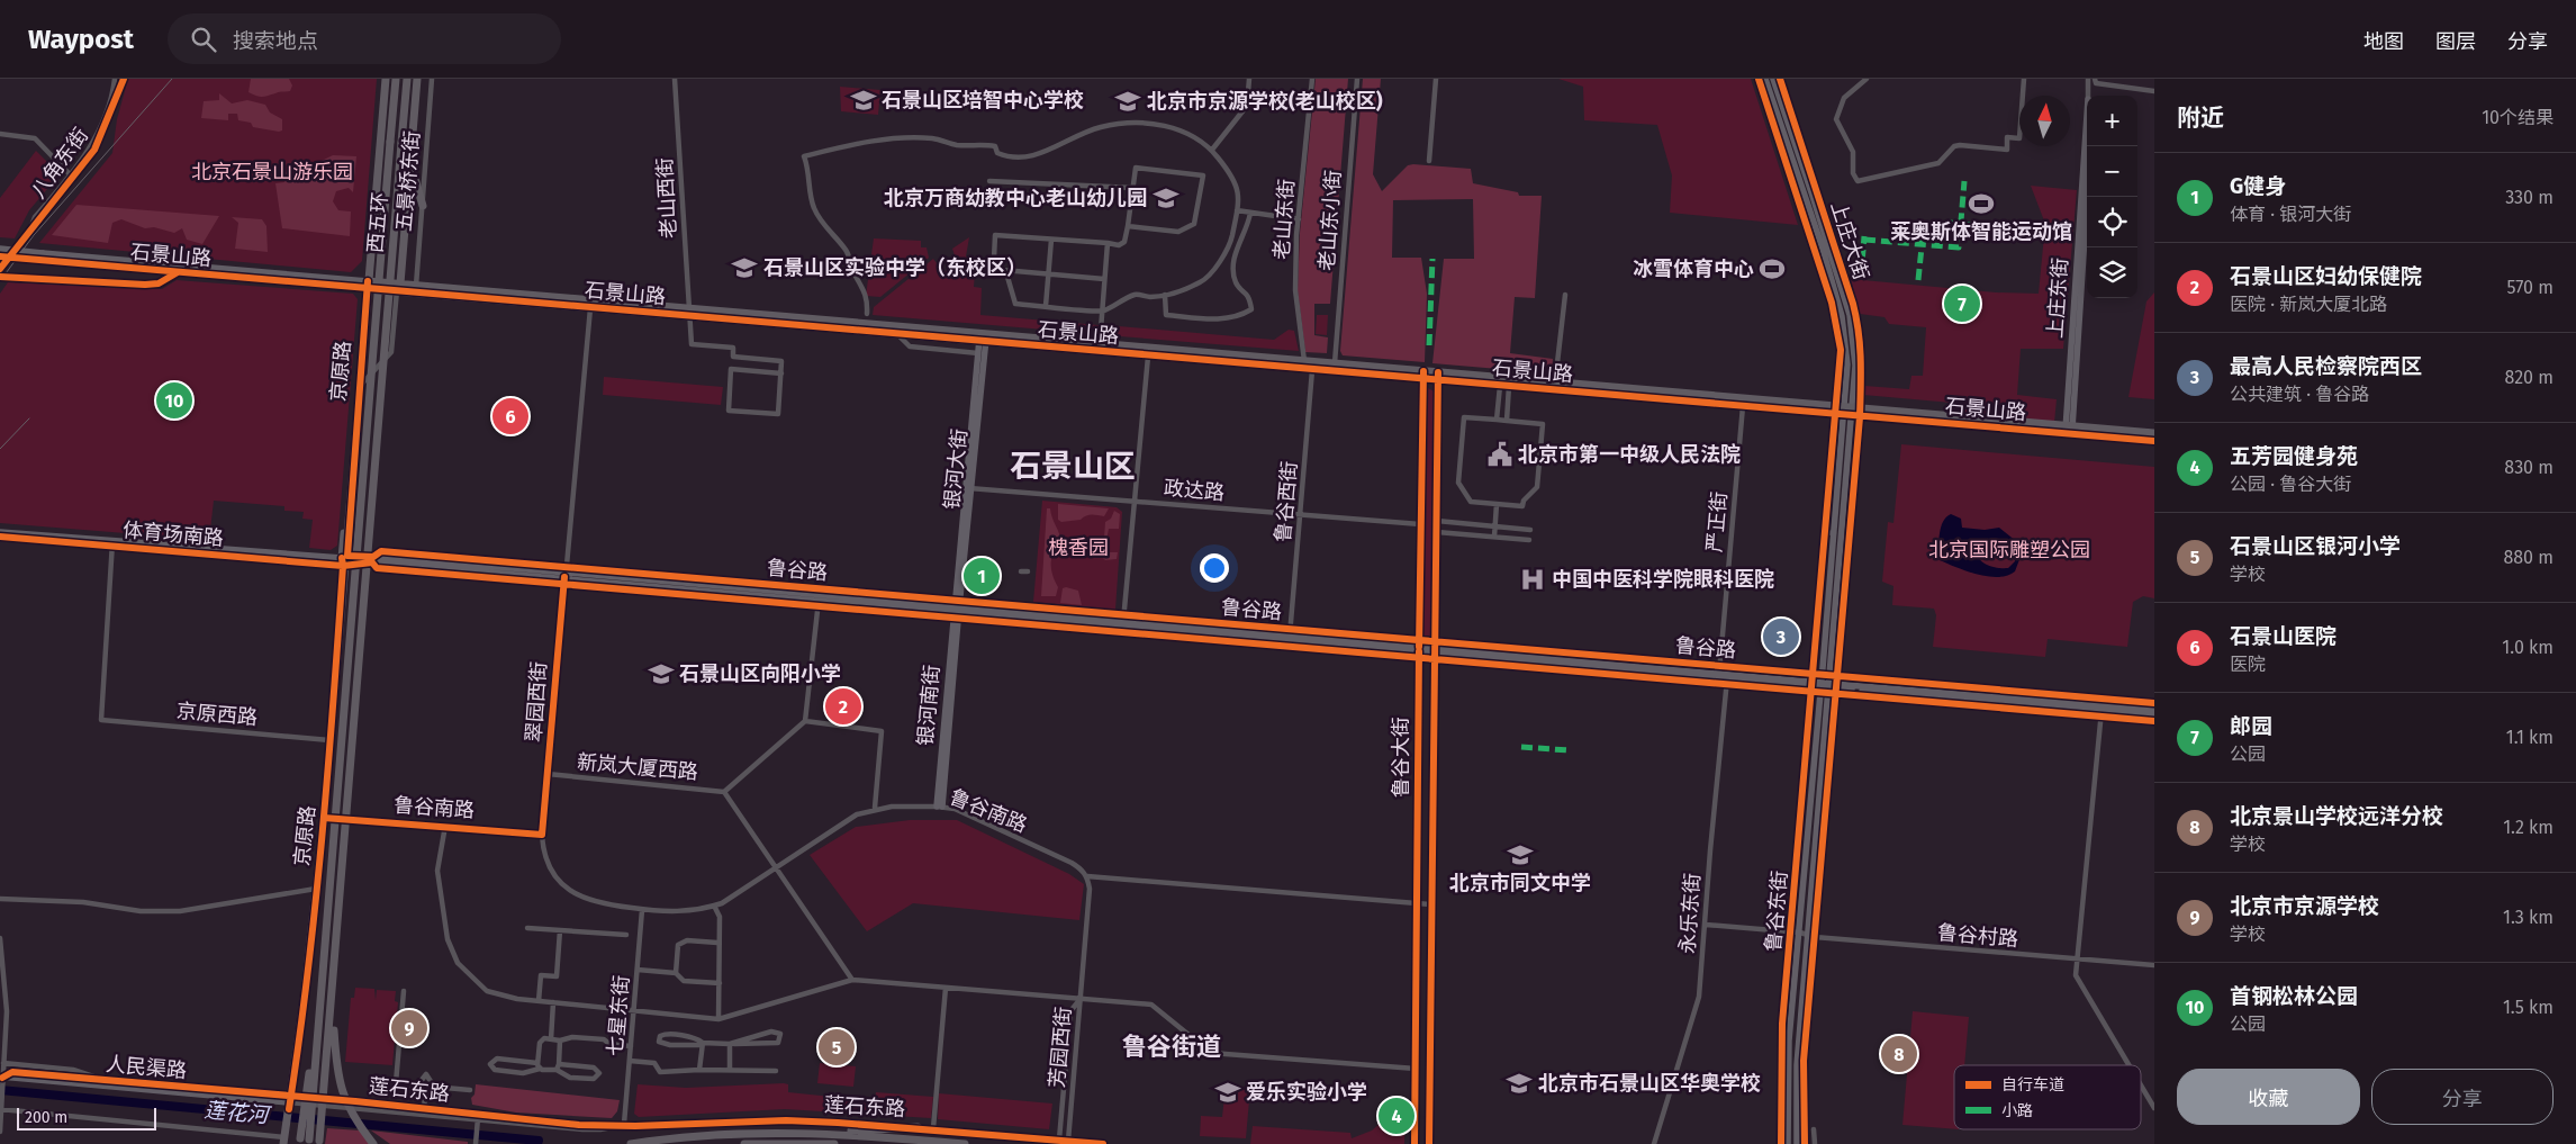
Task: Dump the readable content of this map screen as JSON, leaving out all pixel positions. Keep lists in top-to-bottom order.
{
  "streets": {
    "highway": [
      "西五环",
      "石景山路",
      "京原路",
      "莲石东路"
    ],
    "main road": [
      "八角东街",
      "上庄大街",
      "上庄东街",
      "银河大街",
      "体育场南路",
      "鲁谷路",
      "银河南街",
      "鲁谷大街",
      "鲁谷东街",
      "人民渠路"
    ],
    "street": [
      "五景桥东街",
      "老山西街",
      "老山东街",
      "老山东小街",
      "政达路",
      "鲁谷西街",
      "严正街",
      "翠园西街",
      "京原西路",
      "新岚大厦西路",
      "鲁谷南路",
      "永乐东街",
      "鲁谷村路",
      "七星东街",
      "芳园西街"
    ]
  },
  "crossings": [
    ["五景桥东街", "石景山路"],
    ["老山西街", "石景山路"],
    ["老山东街", "石景山路"],
    ["老山东小街", "石景山路"],
    ["上庄大街", "石景山路"],
    ["上庄大街", "鲁谷东街"],
    ["石景山路", "上庄东街"],
    ["石景山路", "京原路"],
    ["石景山路", "银河大街"],
    ["石景山路", "鲁谷西街"],
    ["石景山路", "严正街"],
    ["石景山路", "翠园西街"],
    ["石景山路", "鲁谷大街"],
    ["石景山路", "鲁谷东街"],
    ["京原路", "体育场南路"],
    ["京原路", "鲁谷路"],
    ["京原路", "京原西路"],
    ["京原路", "鲁谷南路"],
    ["京原路", "人民渠路"],
    ["京原路", "莲石东路"],
    ["银河大街", "政达路"],
    ["银河大街", "鲁谷路"],
    ["银河大街", "银河南街"],
    ["政达路", "鲁谷西街"],
    ["政达路", "鲁谷大街"],
    ["鲁谷西街", "鲁谷路"],
    ["严正街", "鲁谷路"],
    ["体育场南路", "鲁谷路"],
    ["体育场南路", "京原西路"],
    ["鲁谷路", "翠园西街"],
    ["鲁谷路", "银河南街"],
    ["鲁谷路", "鲁谷大街"],
    ["鲁谷路", "鲁谷东街"],
    ["鲁谷路", "永乐东街"],
    ["翠园西街", "新岚大厦西路"],
    ["翠园西街", "鲁谷南路"],
    ["银河南街", "鲁谷南路"],
    ["鲁谷大街", "鲁谷南路"],
    ["鲁谷南路", "七星东街"],
    ["鲁谷南路", "芳园西街"],
    ["鲁谷东街", "鲁谷村路"],
    ["永乐东街", "鲁谷村路"],
    ["七星东街", "莲石东路"],
    ["芳园西街", "莲石东路"],
    ["人民渠路", "莲石东路"]
  ],
  "districts": ["石景山区", "鲁谷街道"],
  "water": ["莲花河"],
  "parks": ["北京石景山游乐园", "槐香园", "北京国际雕塑公园"],
  "places": {
    "school or university": [
      "石景山区培智中心学校",
      "北京市京源学校(老山校区)",
      "北京万商幼教中心老山幼儿园",
      "石景山区实验中学（东校区）",
      "石景山区向阳小学",
      "北京市同文中学",
      "北京市石景山区华奥学校",
      "爱乐实验小学"
    ],
    "sports": ["莱奥斯体智能运动馆", "冰雪体育中心"],
    "public building": ["北京市第一中级人民法院"],
    "hospital": ["中国中医科学院眼科医院"]
  },
  "legend": ["自行车道", "小路"],
  "scale_bar": "200 m",
  "north": "top",
  "page": {
    "header": "Waypost",
    "search": "搜索地点",
    "nav": ["地图", "图层", "分享"],
    "heading": ["附近", "10个结果"],
    "map_buttons": ["+", "−"],
    "list": [
      {
        "mark": "1",
        "name": "G健身",
        "note": "体育 · 银河大街",
        "value": "330 m"
      },
      {
        "mark": "2",
        "name": "石景山区妇幼保健院",
        "note": "医院 · 新岚大厦北路",
        "value": "570 m"
      },
      {
        "mark": "3",
        "name": "最高人民检察院西区",
        "note": "公共建筑 · 鲁谷路",
        "value": "820 m"
      },
      {
        "mark": "4",
        "name": "五芳园健身苑",
        "note": "公园 · 鲁谷大街",
        "value": "830 m"
      },
      {
        "mark": "5",
        "name": "石景山区银河小学",
        "note": "学校",
        "value": "880 m"
      },
      {
        "mark": "6",
        "name": "石景山医院",
        "note": "医院",
        "value": "1.0 km"
      },
      {
        "mark": "7",
        "name": "郎园",
        "note": "公园",
        "value": "1.1 km"
      },
      {
        "mark": "8",
        "name": "北京景山学校远洋分校",
        "note": "学校",
        "value": "1.2 km"
      },
      {
        "mark": "9",
        "name": "北京市京源学校",
        "note": "学校",
        "value": "1.3 km"
      },
      {
        "mark": "10",
        "name": "首钢松林公园",
        "note": "公园",
        "value": "1.5 km"
      }
    ],
    "pins": [
      "7",
      "10",
      "6",
      "1",
      "3",
      "2",
      "9",
      "5",
      "8",
      "4"
    ],
    "buttons": ["收藏", "分享"],
    "scale": "200 m"
  }
}
